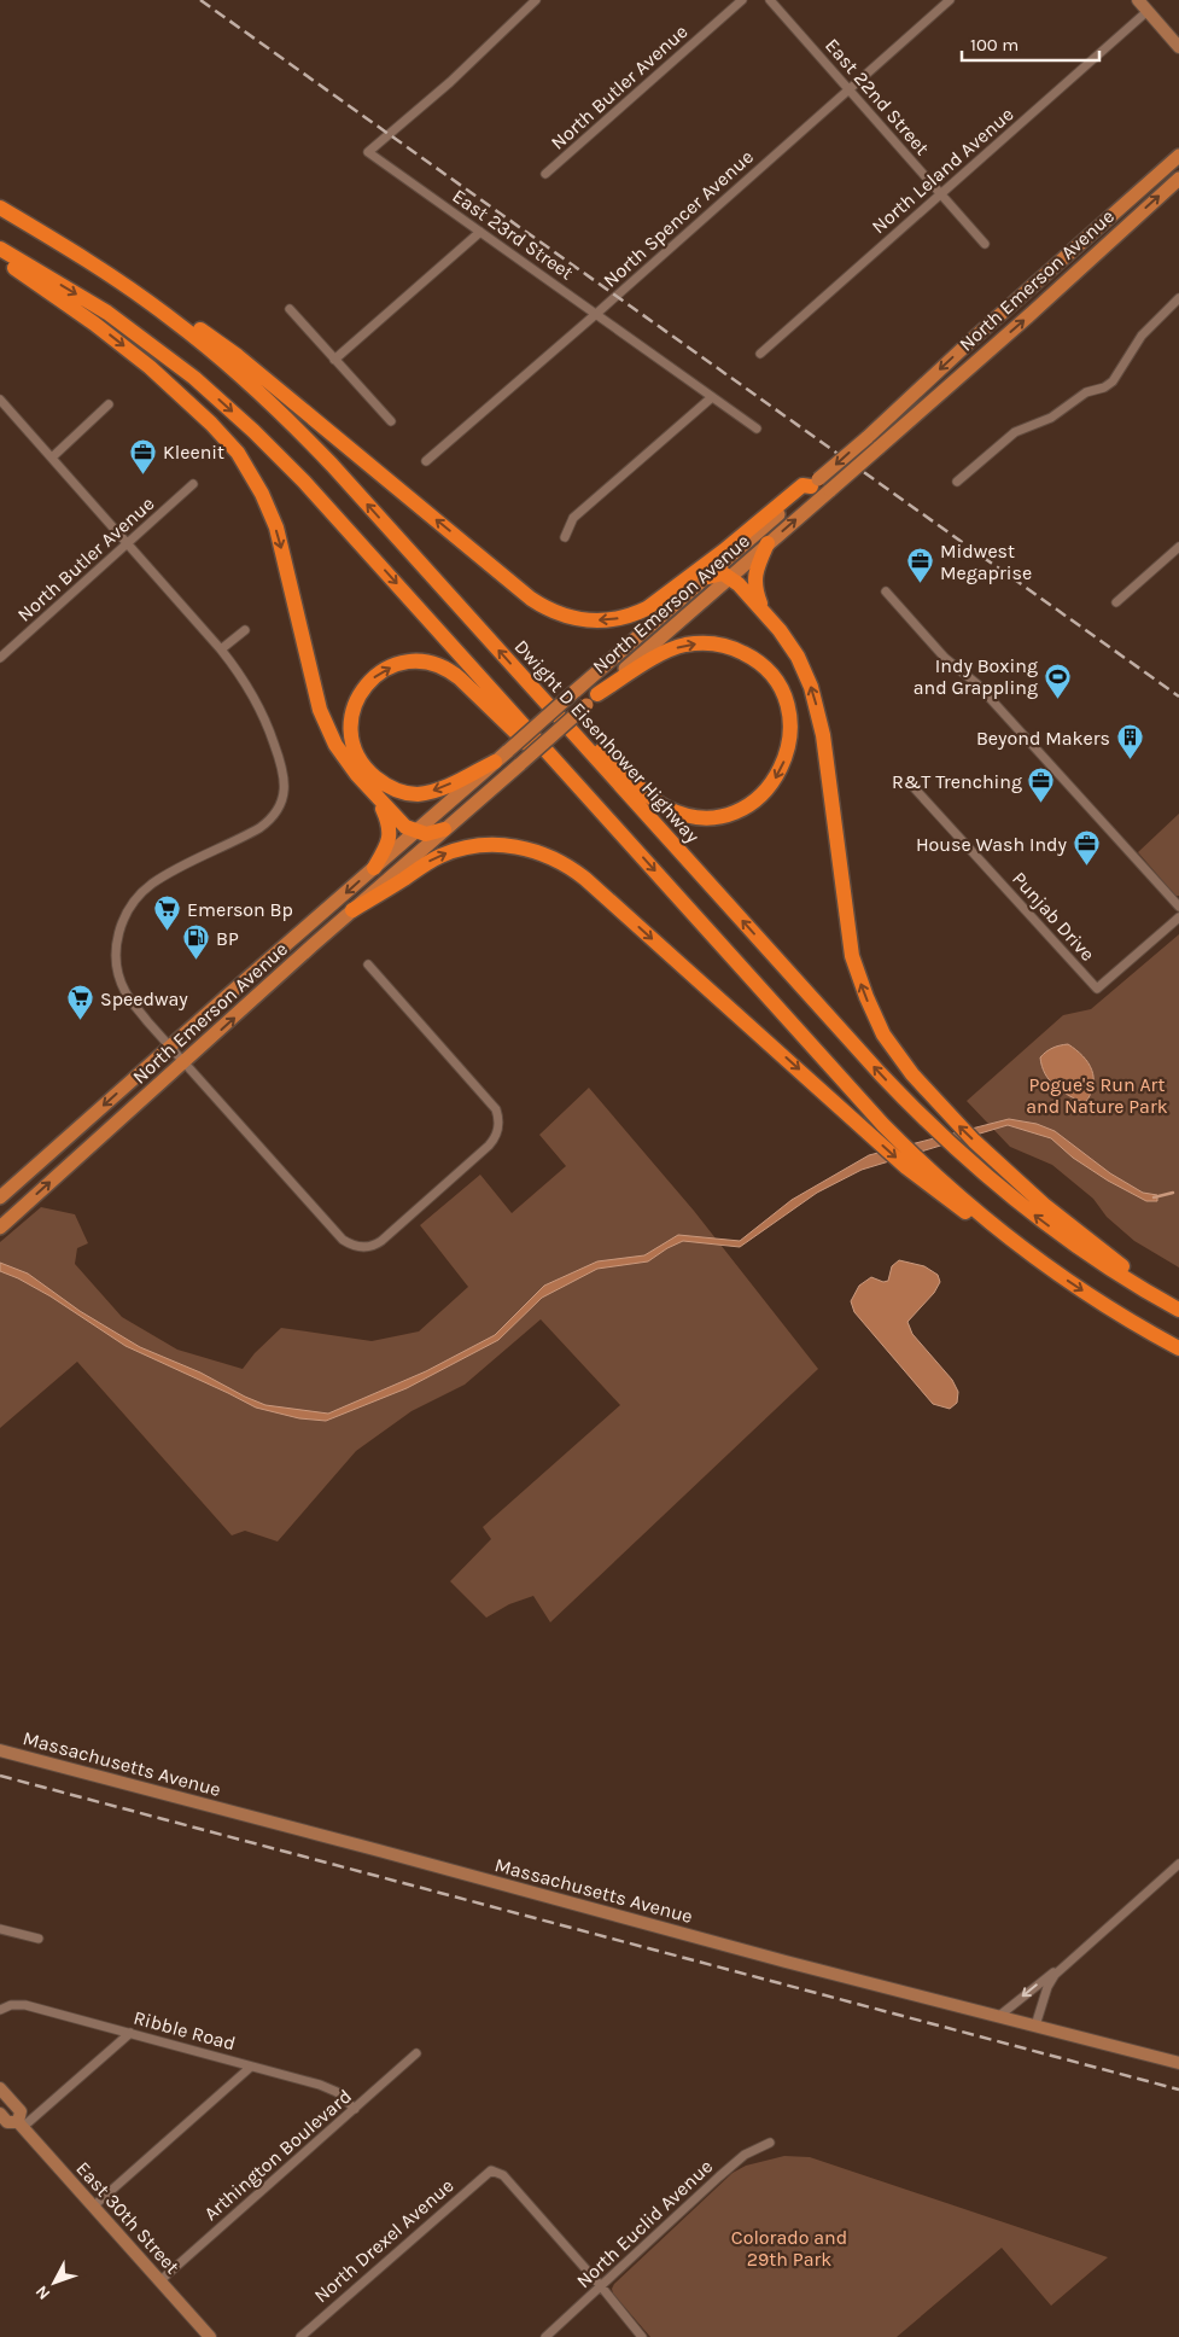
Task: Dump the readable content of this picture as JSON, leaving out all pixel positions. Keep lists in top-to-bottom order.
{
  "streets": {
    "highway": ["Dwight D Eisenhower Highway"],
    "main road": ["North Emerson Avenue", "Massachusetts Avenue", "East 30th Street"],
    "street": [
      "North Butler Avenue",
      "East 22nd Street",
      "North Leland Avenue",
      "North Spencer Avenue",
      "East 23rd Street",
      "Punjab Drive",
      "Ribble Road",
      "Arthington Boulevard",
      "North Euclid Avenue",
      "North Drexel Avenue"
    ]
  },
  "crossings": [
    ["East 22nd Street", "North Leland Avenue"],
    ["East 22nd Street", "North Spencer Avenue"],
    ["North Spencer Avenue", "East 23rd Street"],
    ["Ribble Road", "Arthington Boulevard"],
    ["Arthington Boulevard", "East 30th Street"],
    ["North Euclid Avenue", "North Drexel Avenue"]
  ],
  "parks": ["Pogue's Run Art and Nature Park", "Colorado and 29th Park"],
  "places": {
    "office": [
      "Kleenit",
      "Midwest Megaprise",
      "R&T Trenching",
      "House Wash Indy"
    ],
    "sports": ["Indy Boxing and Grappling"],
    "building": ["Beyond Makers"],
    "supermarket": ["Emerson Bp", "Speedway"],
    "fuel station": ["BP"]
  },
  "scale_bar": "100 m",
  "north": "bottom left"
}
